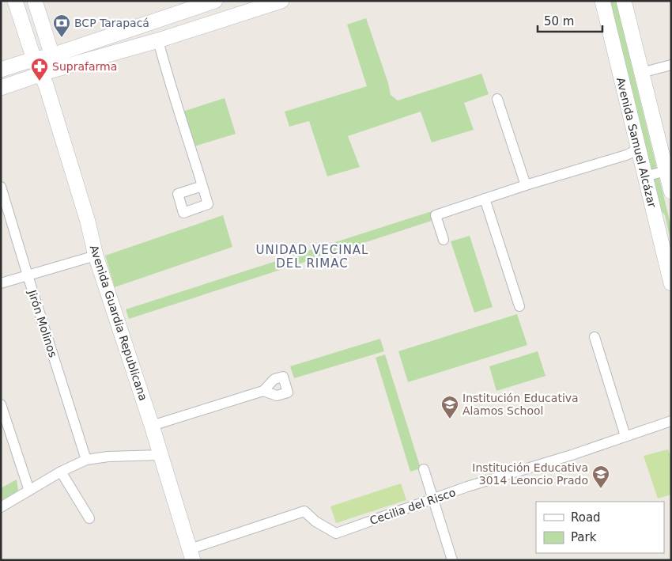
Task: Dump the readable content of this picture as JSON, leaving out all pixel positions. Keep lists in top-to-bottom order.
{
  "streets": {
    "main road": ["Avenida Samuel Alcázar", "Avenida Guardia Republicana"],
    "street": ["Jirón Molinos", "Cecilia del Risco"]
  },
  "crossings": [
    ["Avenida Guardia Republicana", "Cecilia del Risco"]
  ],
  "districts": ["UNIDAD VECINAL DEL RIMAC"],
  "places": {
    "bank": ["BCP Tarapacá"],
    "pharmacy": ["Suprafarma"],
    "school or university": ["Institución Educativa Alamos School", "Institución Educativa 3014 Leoncio Prado"]
  },
  "legend": ["Road", "Park"],
  "scale_bar": "50 m"
}
